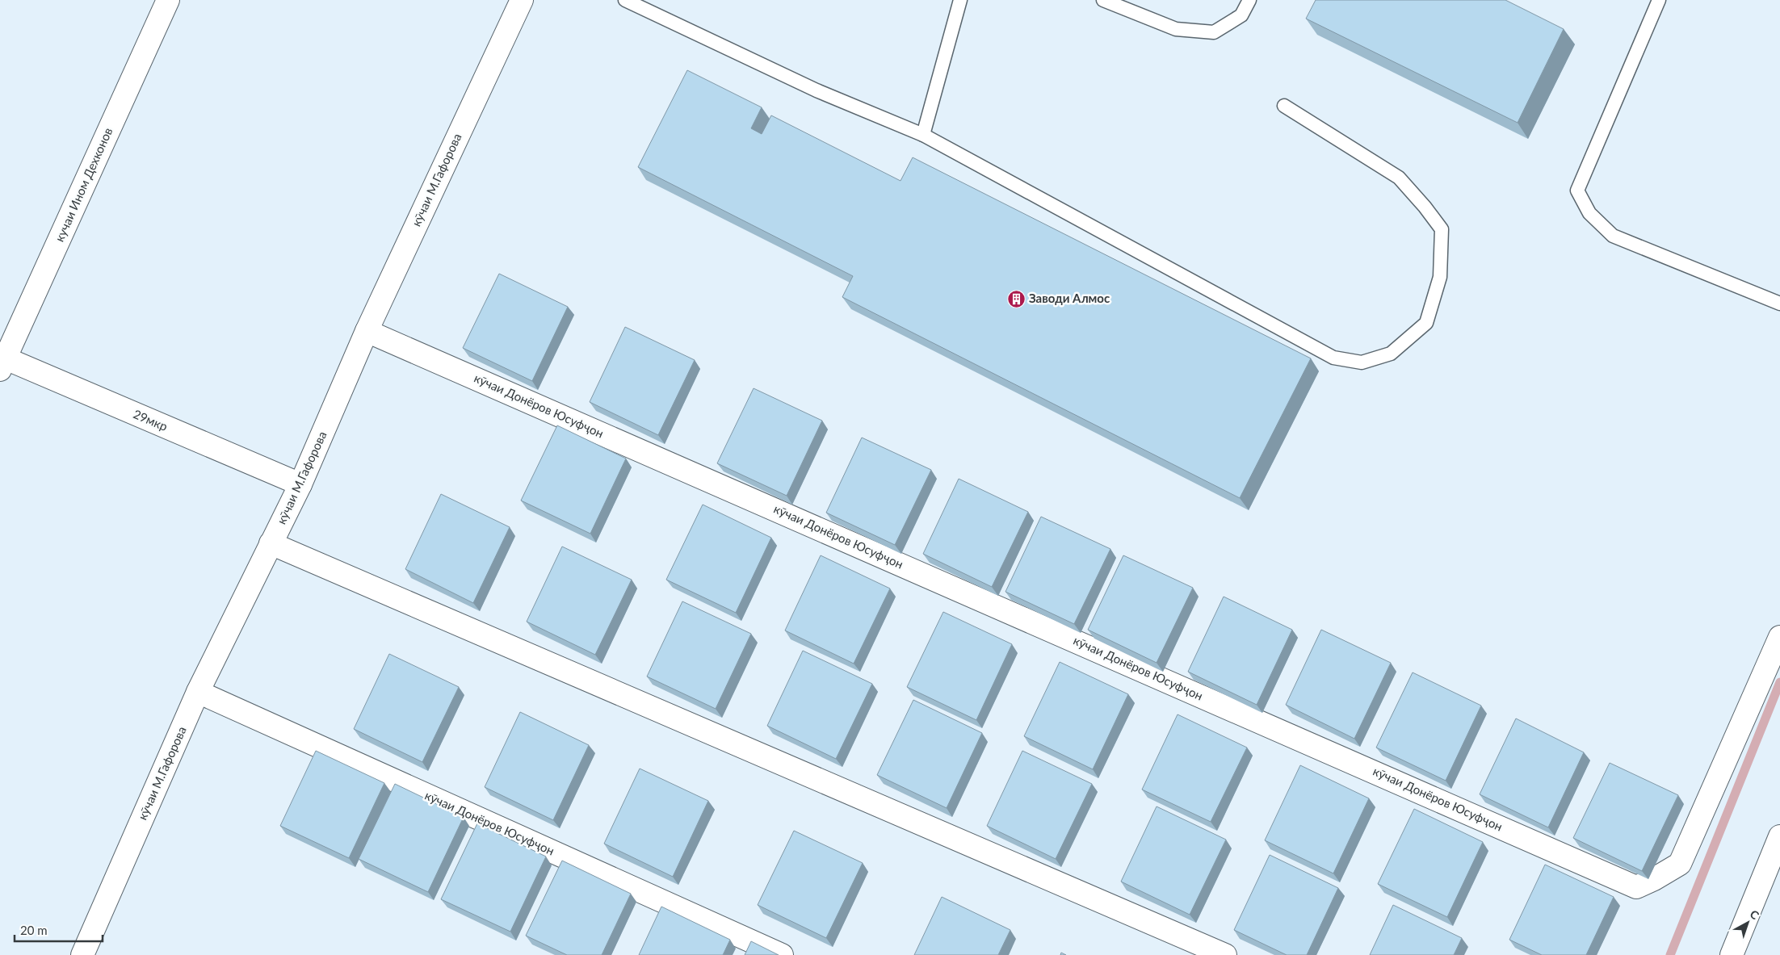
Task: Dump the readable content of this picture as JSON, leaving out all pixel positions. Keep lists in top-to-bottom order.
{
  "streets": {
    "street": [
      "кӯчаи М.Гафорова",
      "кучаи Ином Дехконов",
      "кӯчаи Донёров Юсуфҷон",
      "29мкр"
    ]
  },
  "crossings": [
    ["кӯчаи М.Гафорова", "кӯчаи Донёров Юсуфҷон"],
    ["кӯчаи М.Гафорова", "29мкр"],
    ["кучаи Ином Дехконов", "29мкр"]
  ],
  "places": {
    "building": ["Заводи Алмос"]
  },
  "scale_bar": "20 m",
  "north": "top right"
}
